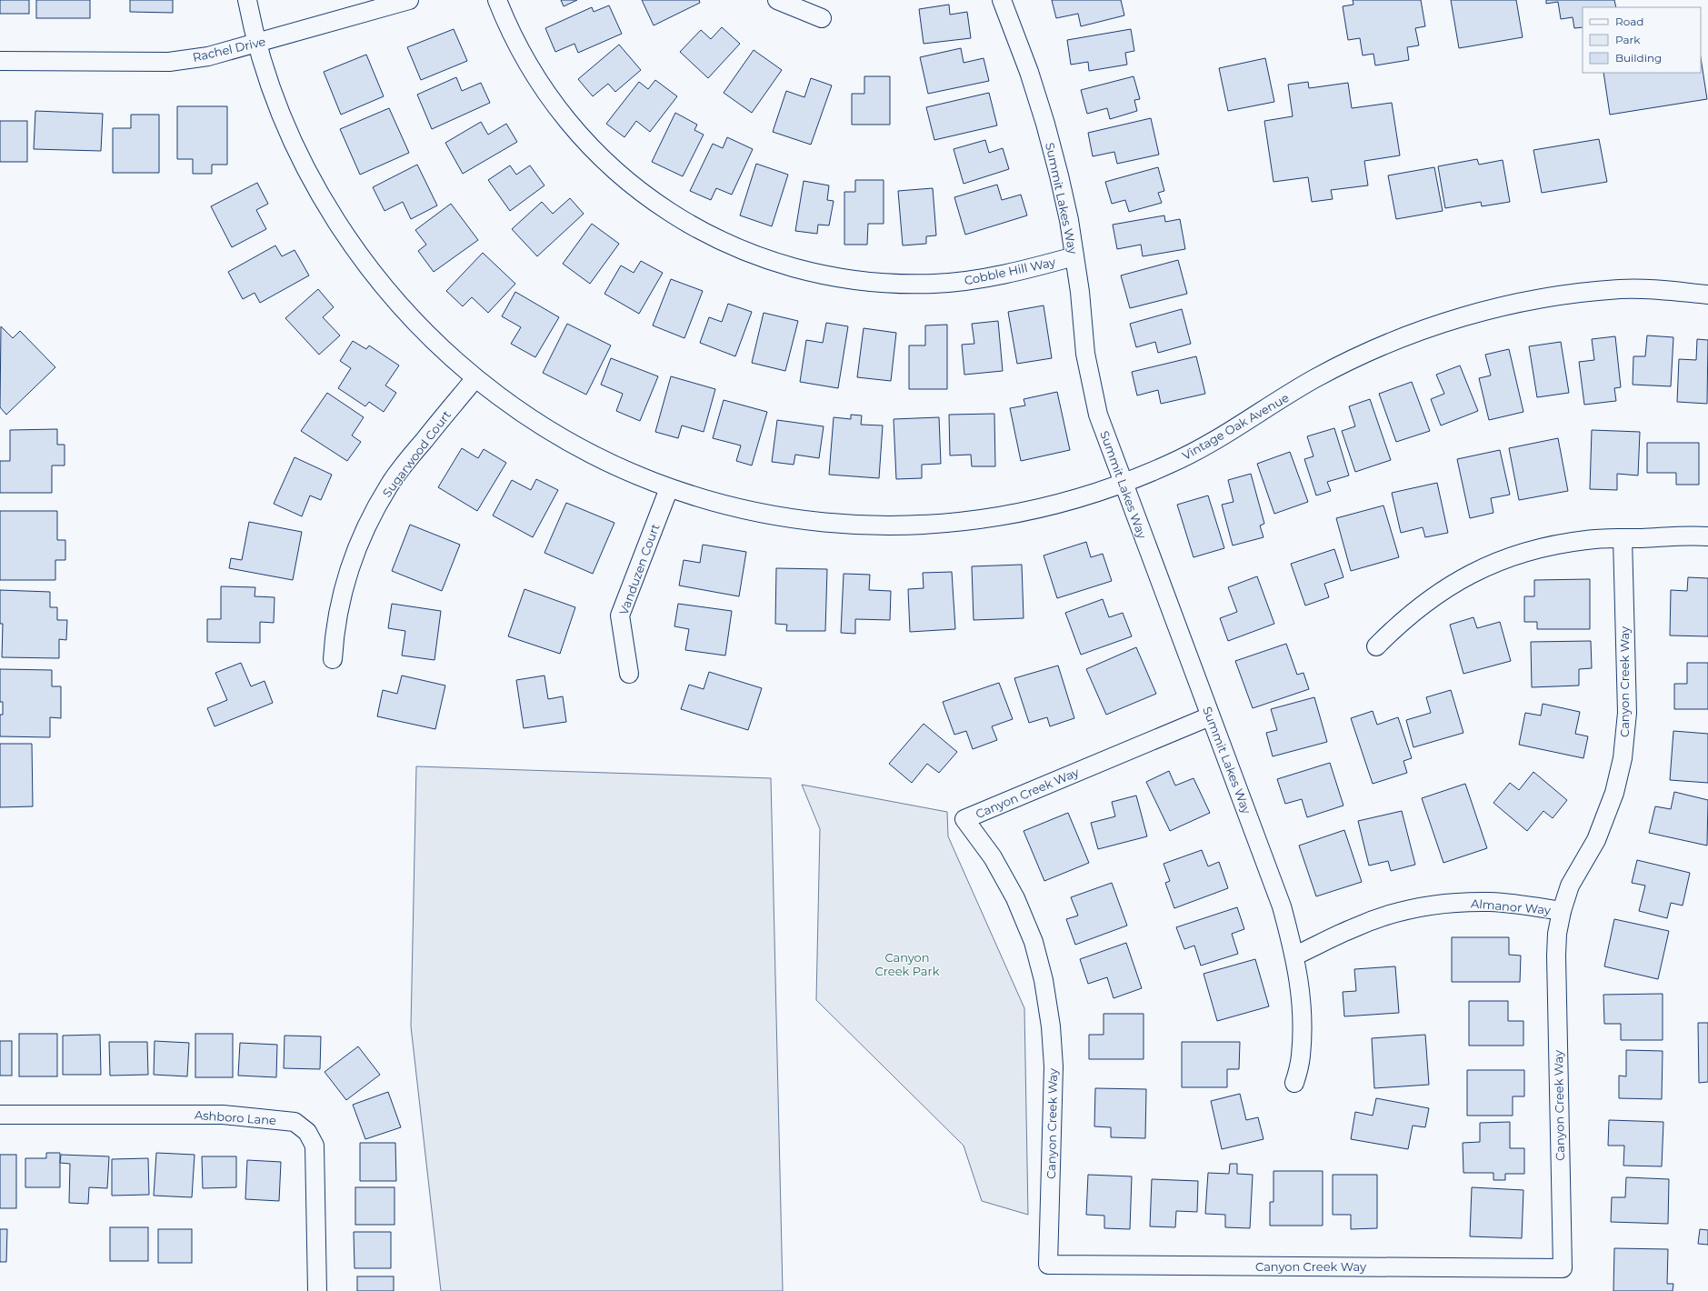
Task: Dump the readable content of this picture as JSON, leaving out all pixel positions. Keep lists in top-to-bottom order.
{
  "streets": {
    "street": [
      "Rachel Drive",
      "Summit Lakes Way",
      "Cobble Hill Way",
      "Vintage Oak Avenue",
      "Sugarwood Court",
      "Vanduzen Court",
      "Canyon Creek Way",
      "Almanor Way",
      "Ashboro Lane"
    ]
  },
  "crossings": [
    ["Rachel Drive", "Vintage Oak Avenue"],
    ["Summit Lakes Way", "Cobble Hill Way"],
    ["Summit Lakes Way", "Vintage Oak Avenue"],
    ["Summit Lakes Way", "Canyon Creek Way"],
    ["Summit Lakes Way", "Almanor Way"],
    ["Vintage Oak Avenue", "Sugarwood Court"],
    ["Vintage Oak Avenue", "Vanduzen Court"],
    ["Canyon Creek Way", "Almanor Way"]
  ],
  "parks": ["Canyon Creek Park"],
  "legend": ["Road", "Park", "Building"]
}
